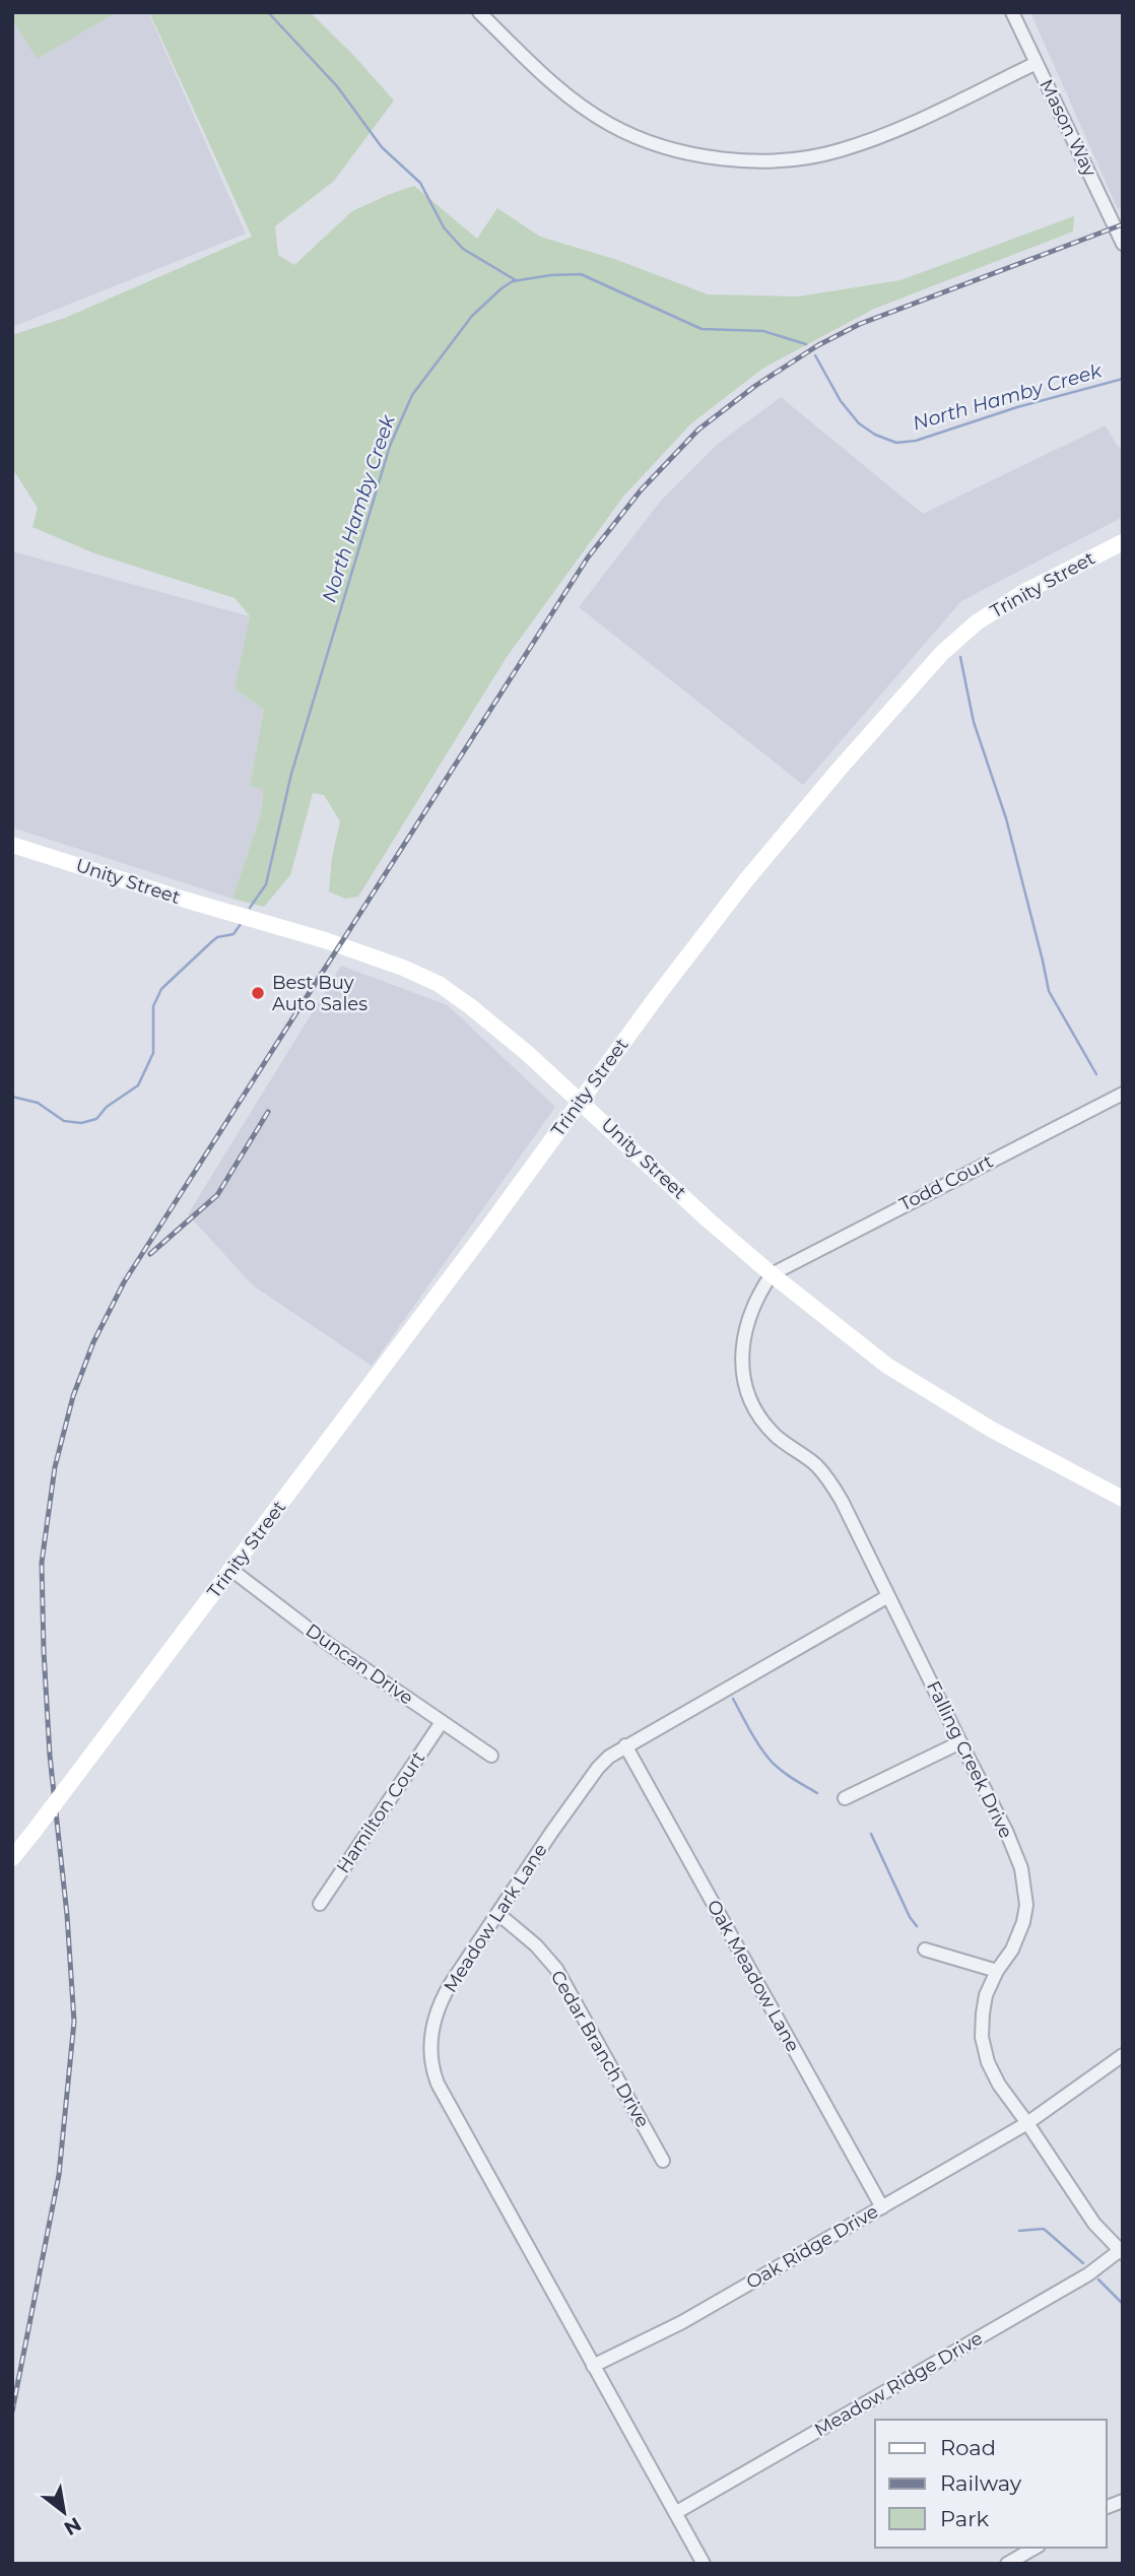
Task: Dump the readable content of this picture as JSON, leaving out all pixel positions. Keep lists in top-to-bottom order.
{
  "streets": {
    "street": [
      "Mason Way",
      "Trinity Street",
      "Unity Street",
      "Todd Court",
      "Duncan Drive",
      "Falling Creek Drive",
      "Hamilton Court",
      "Meadow Lark Lane",
      "Oak Meadow Lane",
      "Cedar Branch Drive",
      "Oak Ridge Drive",
      "Meadow Ridge Drive"
    ]
  },
  "crossings": [
    ["Trinity Street", "Unity Street"],
    ["Trinity Street", "Duncan Drive"],
    ["Unity Street", "Todd Court"],
    ["Unity Street", "Falling Creek Drive"],
    ["Todd Court", "Falling Creek Drive"],
    ["Duncan Drive", "Hamilton Court"],
    ["Falling Creek Drive", "Meadow Lark Lane"],
    ["Falling Creek Drive", "Oak Ridge Drive"],
    ["Falling Creek Drive", "Meadow Ridge Drive"],
    ["Meadow Lark Lane", "Oak Meadow Lane"],
    ["Meadow Lark Lane", "Cedar Branch Drive"],
    ["Meadow Lark Lane", "Oak Ridge Drive"],
    ["Meadow Lark Lane", "Meadow Ridge Drive"],
    ["Oak Meadow Lane", "Oak Ridge Drive"]
  ],
  "water": ["North Hamby Creek"],
  "places": ["Best Buy Auto Sales"],
  "legend": ["Road", "Railway", "Park"],
  "north": "bottom right"
}
